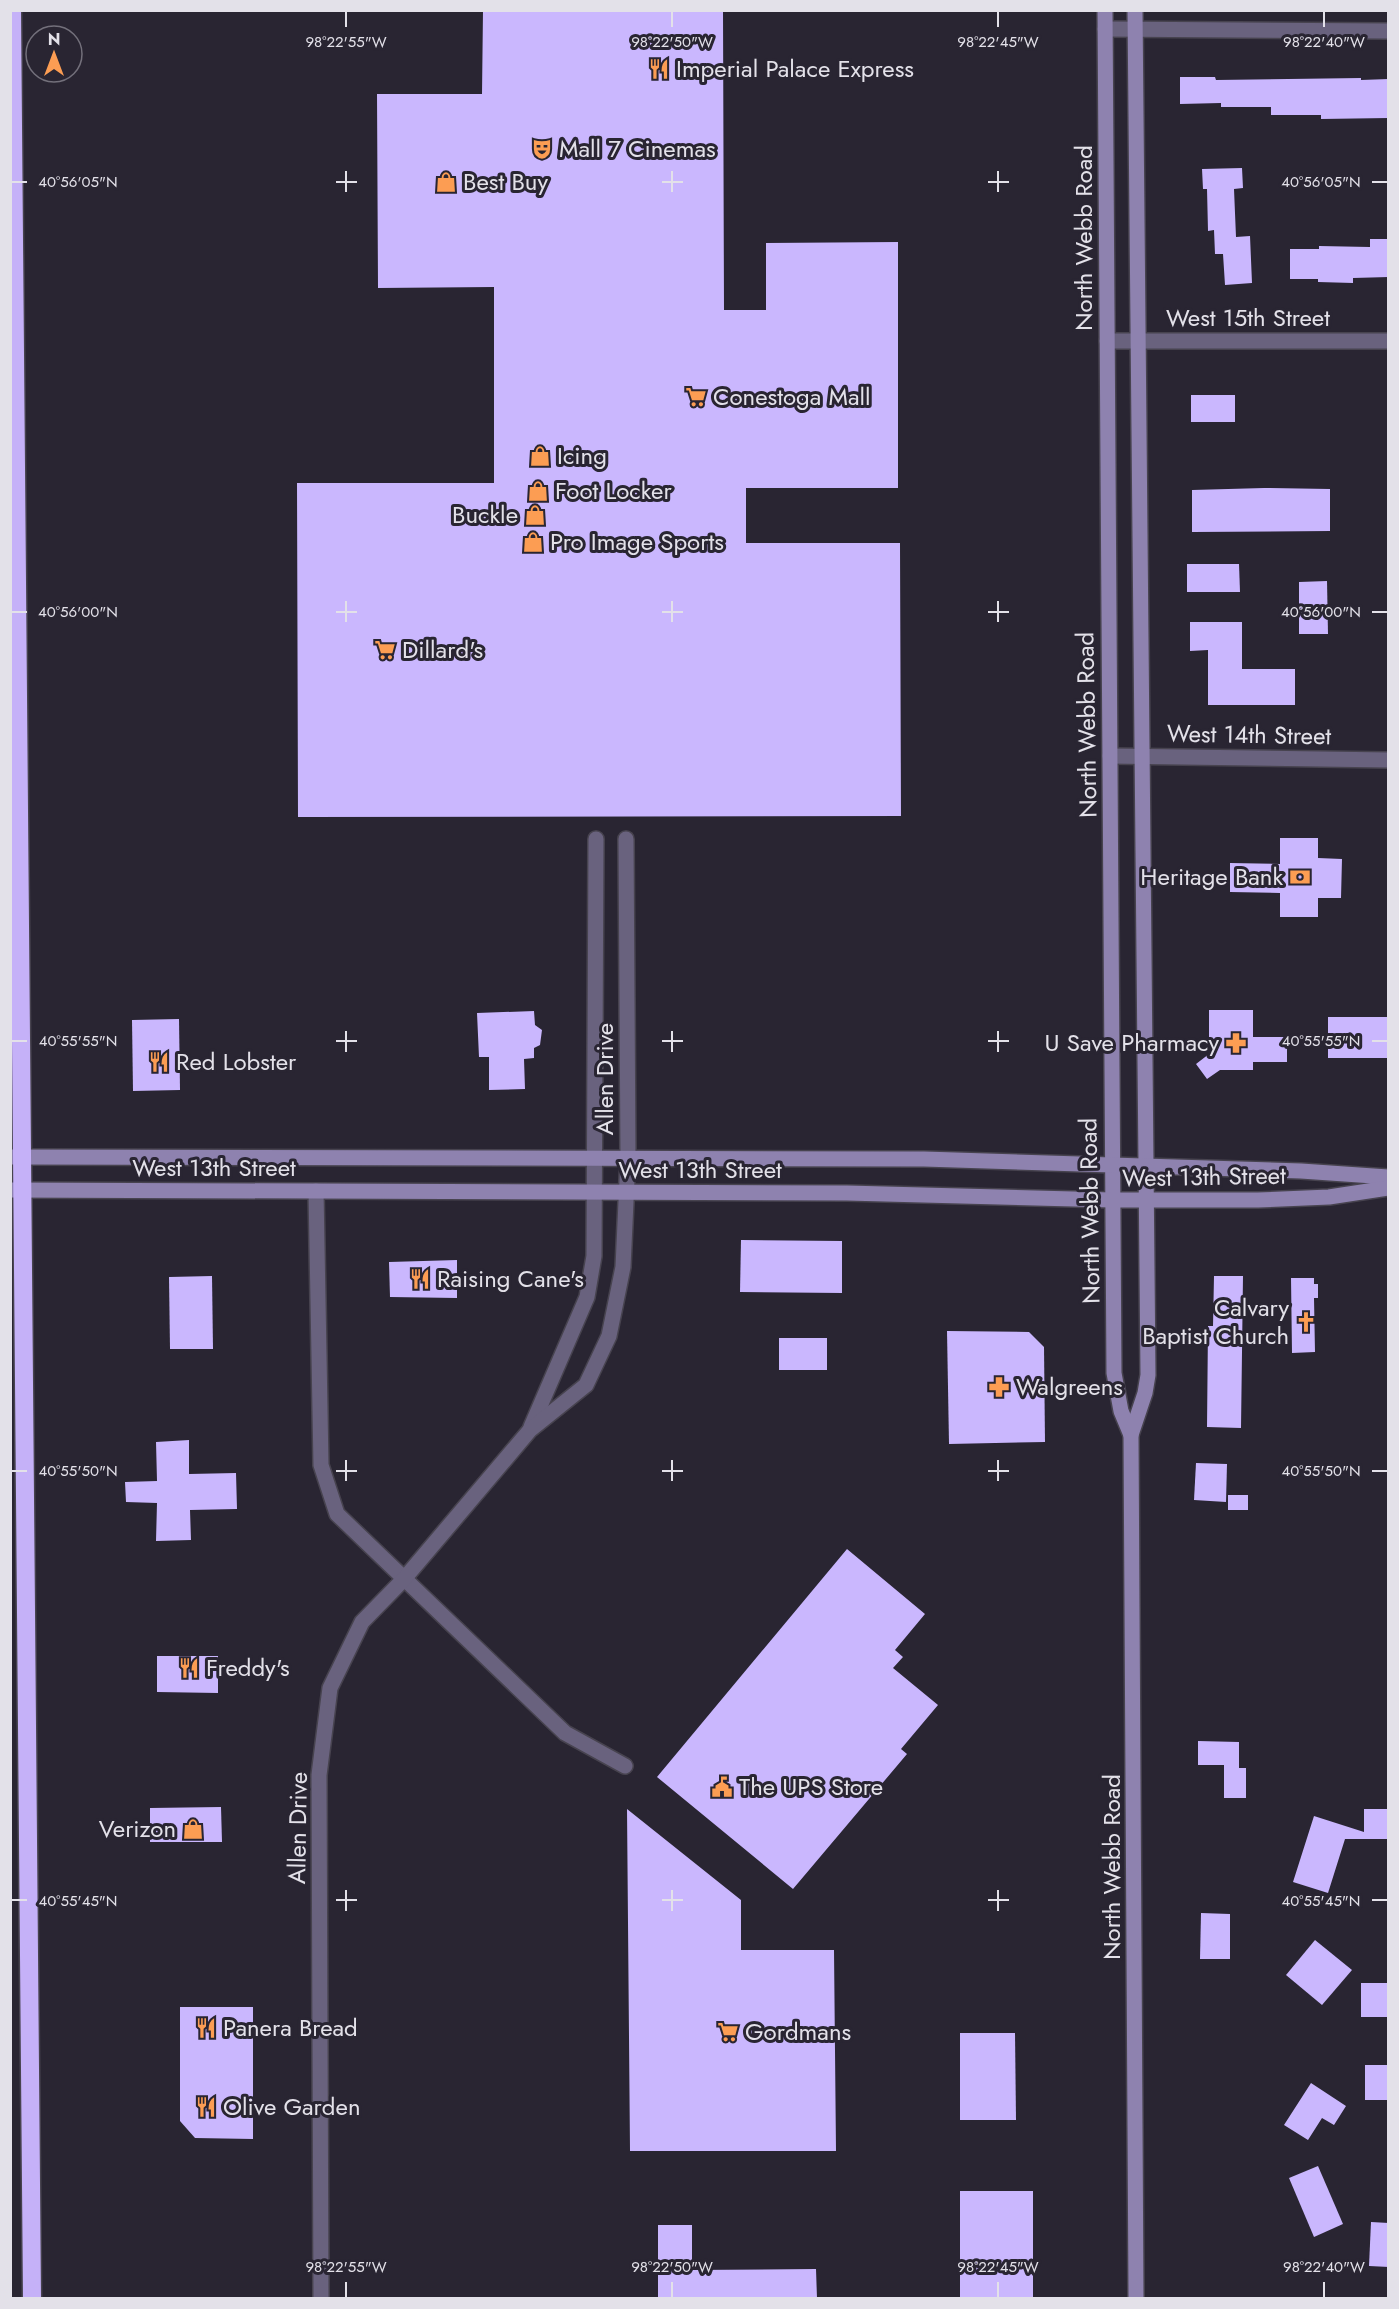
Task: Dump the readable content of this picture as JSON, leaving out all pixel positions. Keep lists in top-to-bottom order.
{
  "streets": {
    "main road": ["North Webb Road", "West 13th Street"],
    "street": ["West 15th Street", "West 14th Street", "Allen Drive"]
  },
  "crossings": [
    ["North Webb Road", "West 15th Street"],
    ["North Webb Road", "West 14th Street"],
    ["North Webb Road", "West 13th Street"],
    ["Allen Drive", "West 13th Street"]
  ],
  "places": {
    "restaurant": [
      "Imperial Palace Express",
      "Red Lobster",
      "Raising Cane's",
      "Freddy's",
      "Panera Bread",
      "Olive Garden"
    ],
    "theatre": ["Mall 7 Cinemas"],
    "shop": [
      "Best Buy",
      "Icing",
      "Foot Locker",
      "Buckle",
      "Pro Image Sports",
      "Verizon"
    ],
    "supermarket": ["Conestoga Mall", "Dillard's", "Gordmans"],
    "bank": ["Heritage Bank"],
    "pharmacy": ["U Save Pharmacy", "Walgreens"],
    "church": ["Calvary Baptist Church"],
    "public building": ["The UPS Store"]
  },
  "north": "top",
  "coordinates": [
    "98°22'55\"W",
    "98°22'50\"W",
    "98°22'45\"W",
    "98°22'40\"W",
    "40°56'05\"N",
    "40°56'00\"N",
    "40°55'55\"N",
    "40°55'50\"N",
    "40°55'45\"N"
  ]
}
